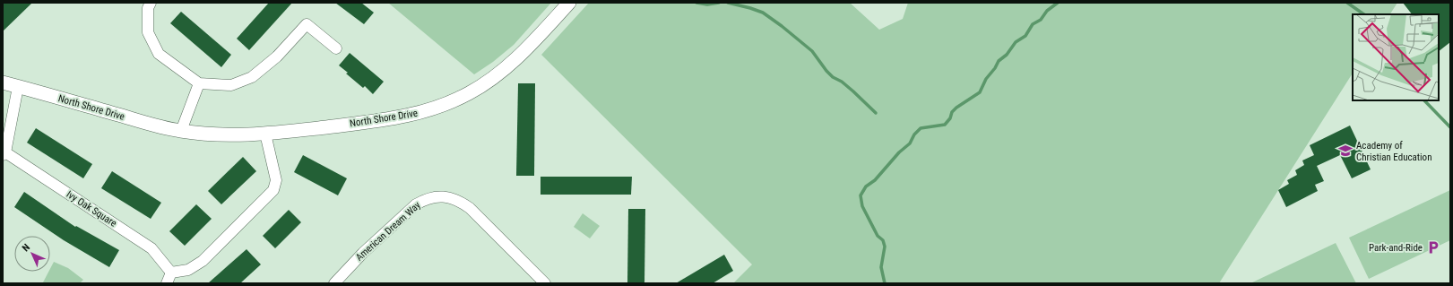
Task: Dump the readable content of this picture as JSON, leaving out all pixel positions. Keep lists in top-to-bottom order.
{
  "streets": {
    "street": ["North Shore Drive", "Ivy Oak Square", "American Dream Way"]
  },
  "crossings": [
    ["North Shore Drive", "Ivy Oak Square"]
  ],
  "places": {
    "school or university": ["Academy of Christian Education"],
    "parking": ["Park-and-Ride"]
  },
  "north": "top left"
}
